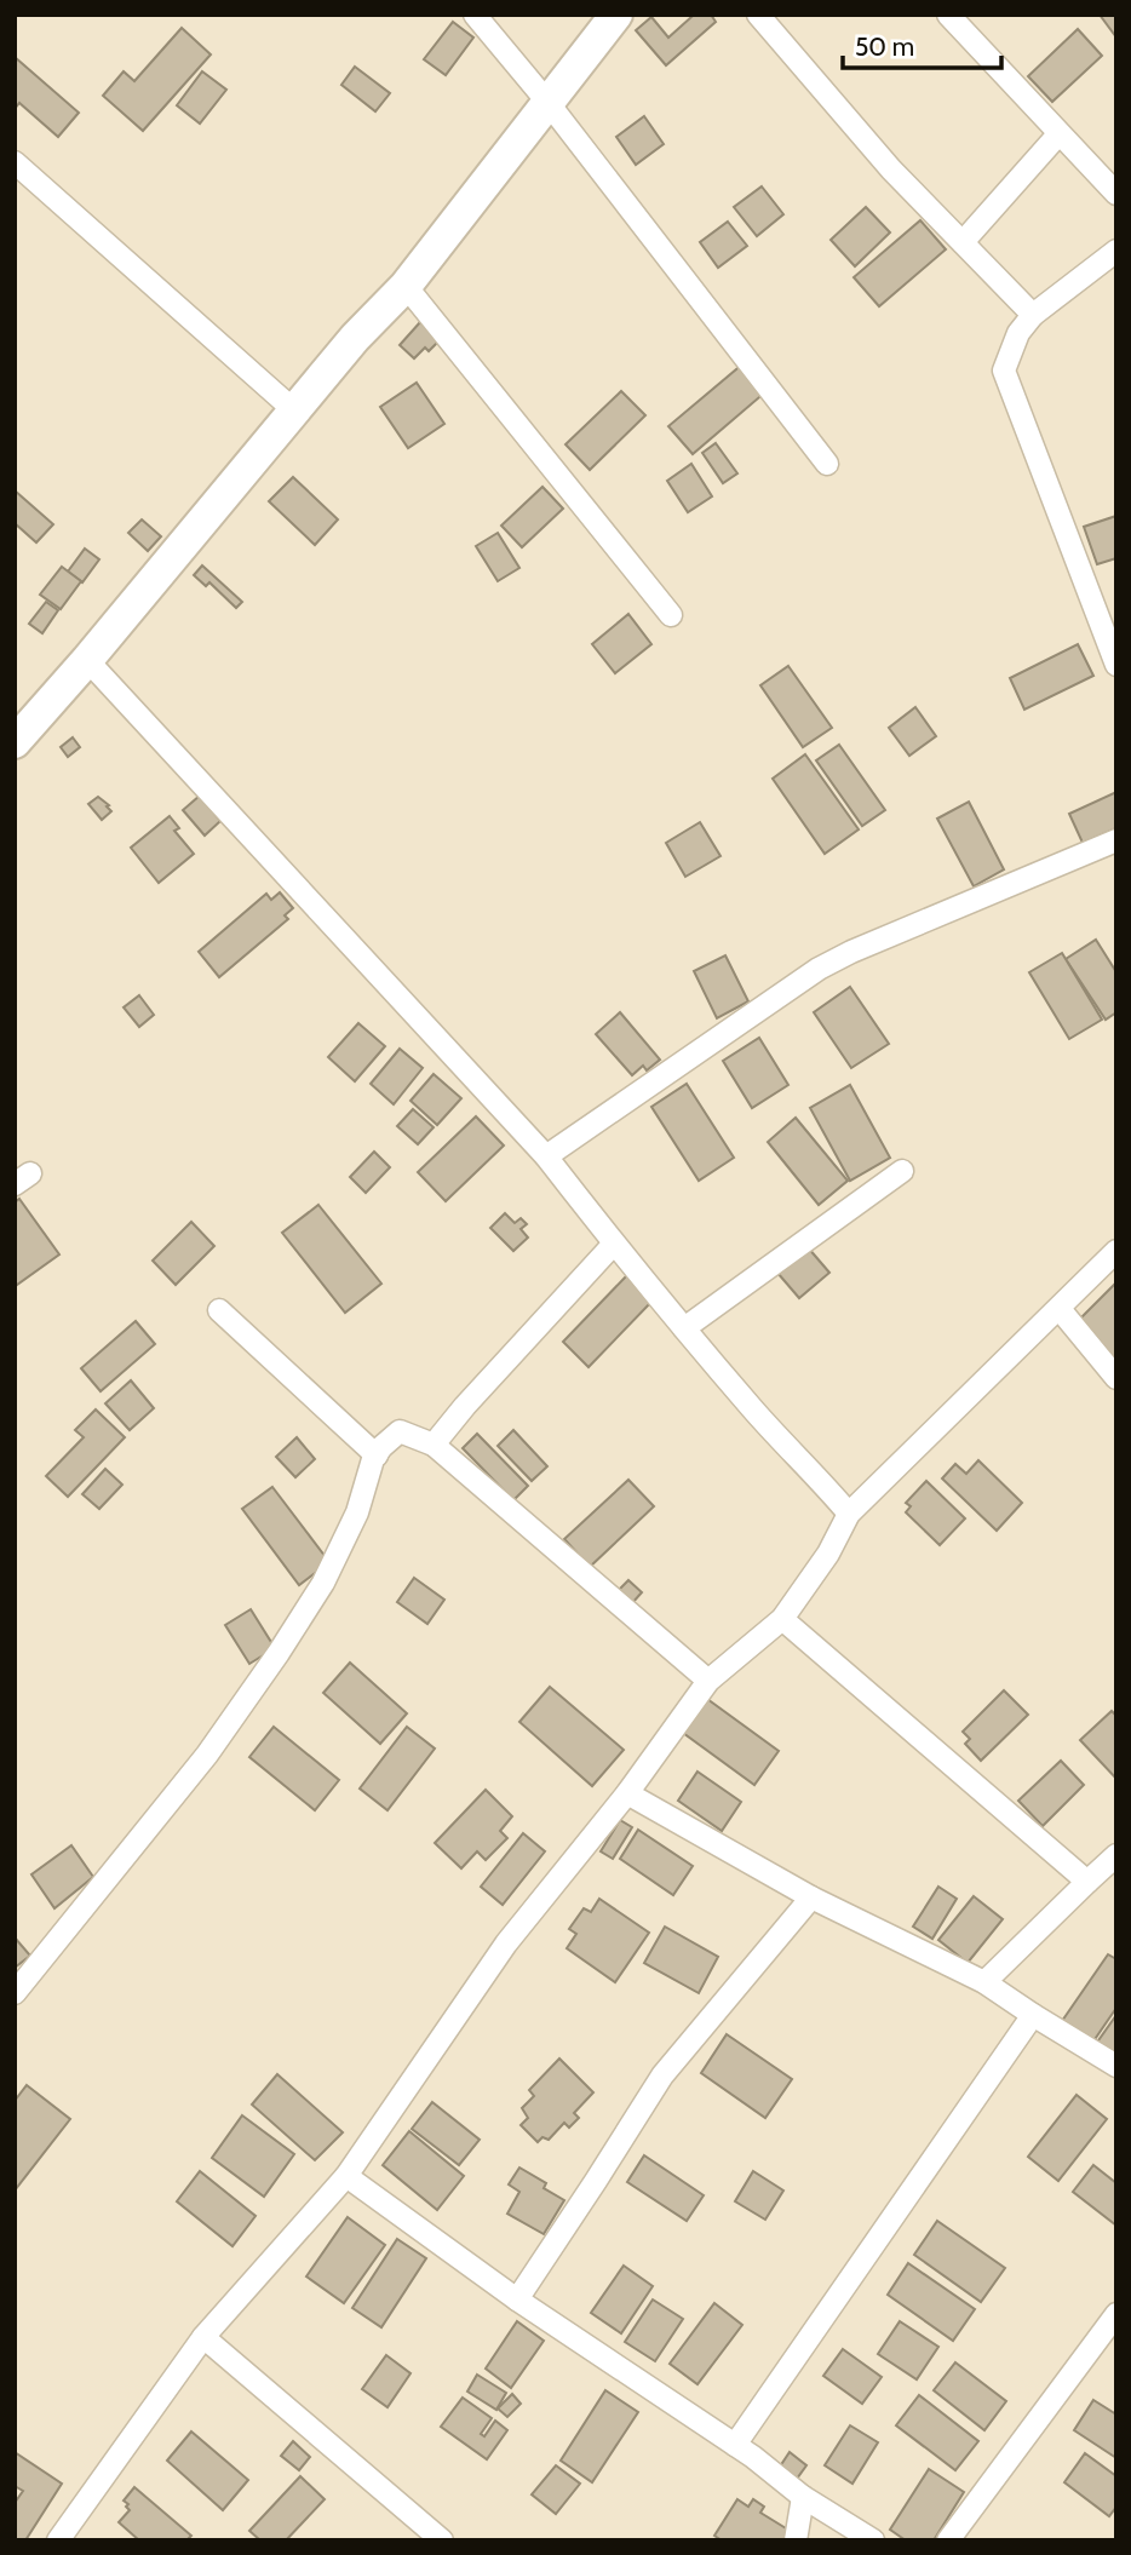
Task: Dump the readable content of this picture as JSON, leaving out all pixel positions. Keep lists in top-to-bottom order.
{
  "scale_bar": "50 m"
}
